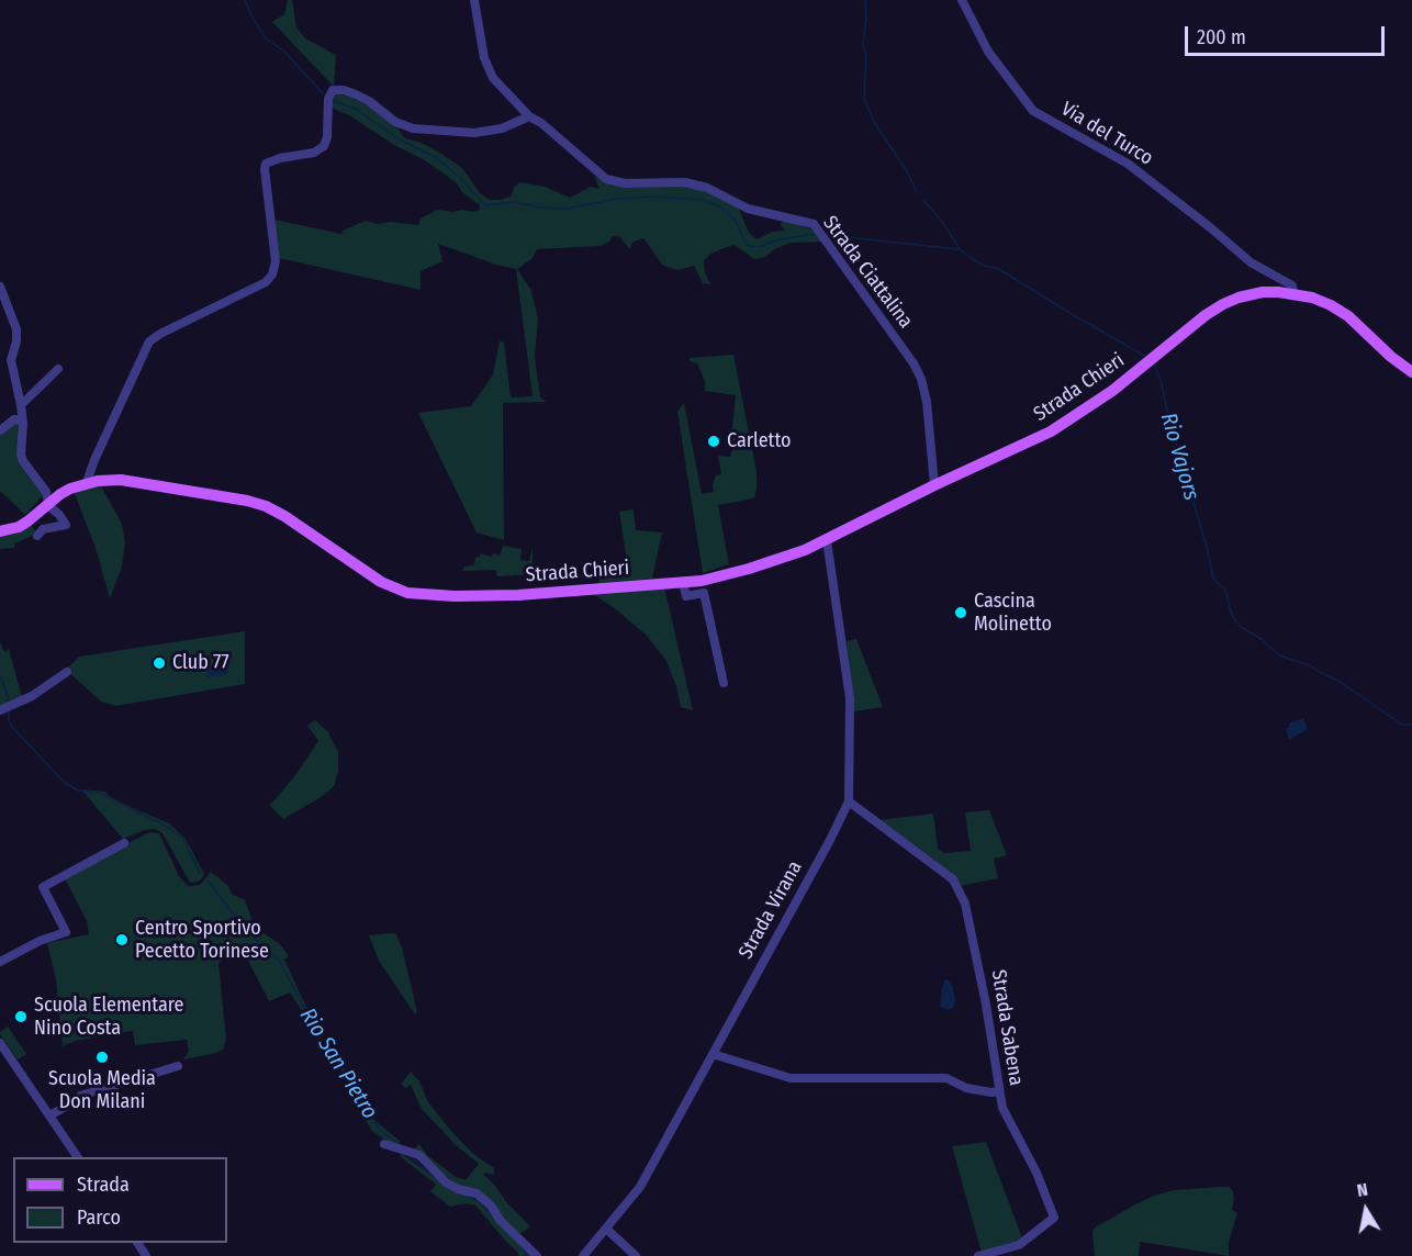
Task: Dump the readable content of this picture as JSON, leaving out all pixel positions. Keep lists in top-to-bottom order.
{
  "streets": {
    "main road": ["Strada Chieri"],
    "street": [
      "Via del Turco",
      "Strada Ciattalina",
      "Strada Virana",
      "Strada Sabena"
    ]
  },
  "crossings": [
    ["Via del Turco", "Strada Chieri"],
    ["Strada Ciattalina", "Strada Chieri"],
    ["Strada Chieri", "Strada Virana"],
    ["Strada Virana", "Strada Sabena"]
  ],
  "water": ["Rio Vajors", "Rio San Pietro"],
  "places": [
    "Carletto",
    "Cascina Molinetto",
    "Club 77",
    "Centro Sportivo Pecetto Torinese",
    "Scuola Elementare Nino Costa",
    "Scuola Media Don Milani"
  ],
  "legend": ["Strada", "Parco"],
  "scale_bar": "200 m",
  "north": "top"
}
